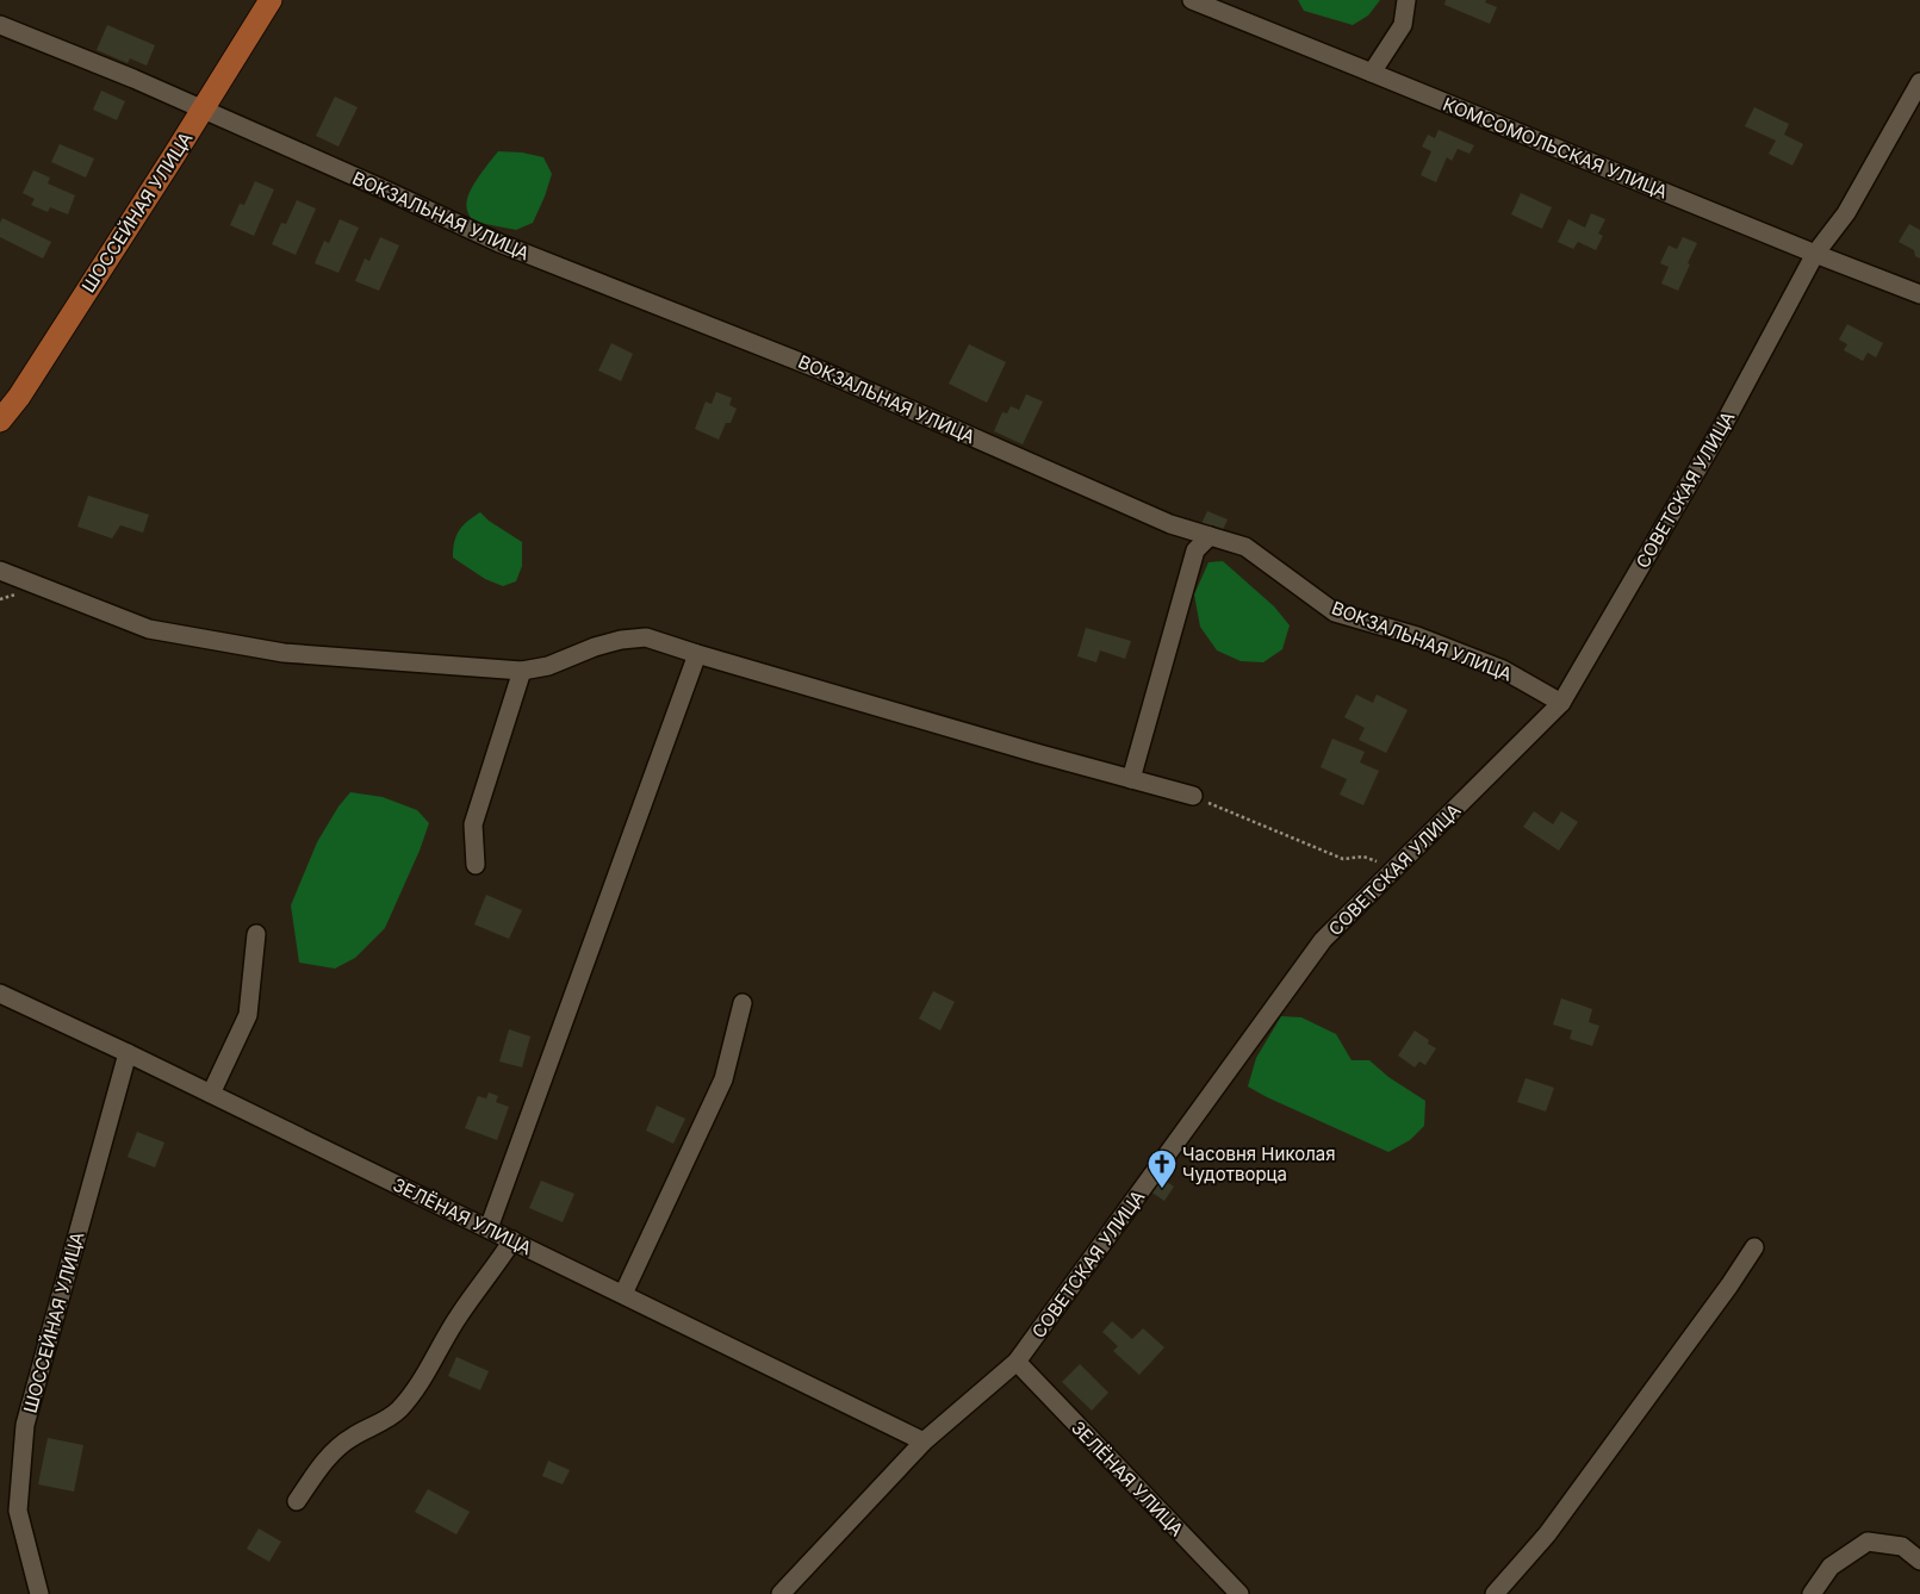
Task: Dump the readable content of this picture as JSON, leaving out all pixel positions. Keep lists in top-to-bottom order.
{
  "streets": {
    "main road": ["ШОССЕЙНАЯ УЛИЦА"],
    "street": [
      "КОМСОМОЛЬСКАЯ УЛИЦА",
      "ВОКЗАЛЬНАЯ УЛИЦА",
      "СОВЕТСКАЯ УЛИЦА",
      "ЗЕЛЁНАЯ УЛИЦА"
    ]
  },
  "crossings": [
    ["КОМСОМОЛЬСКАЯ УЛИЦА", "СОВЕТСКАЯ УЛИЦА"],
    ["ШОССЕЙНАЯ УЛИЦА", "ВОКЗАЛЬНАЯ УЛИЦА"],
    ["ШОССЕЙНАЯ УЛИЦА", "ЗЕЛЁНАЯ УЛИЦА"],
    ["ВОКЗАЛЬНАЯ УЛИЦА", "СОВЕТСКАЯ УЛИЦА"],
    ["СОВЕТСКАЯ УЛИЦА", "ЗЕЛЁНАЯ УЛИЦА"]
  ],
  "places": {
    "church": ["Часовня Николая Чудотворца"]
  }
}
